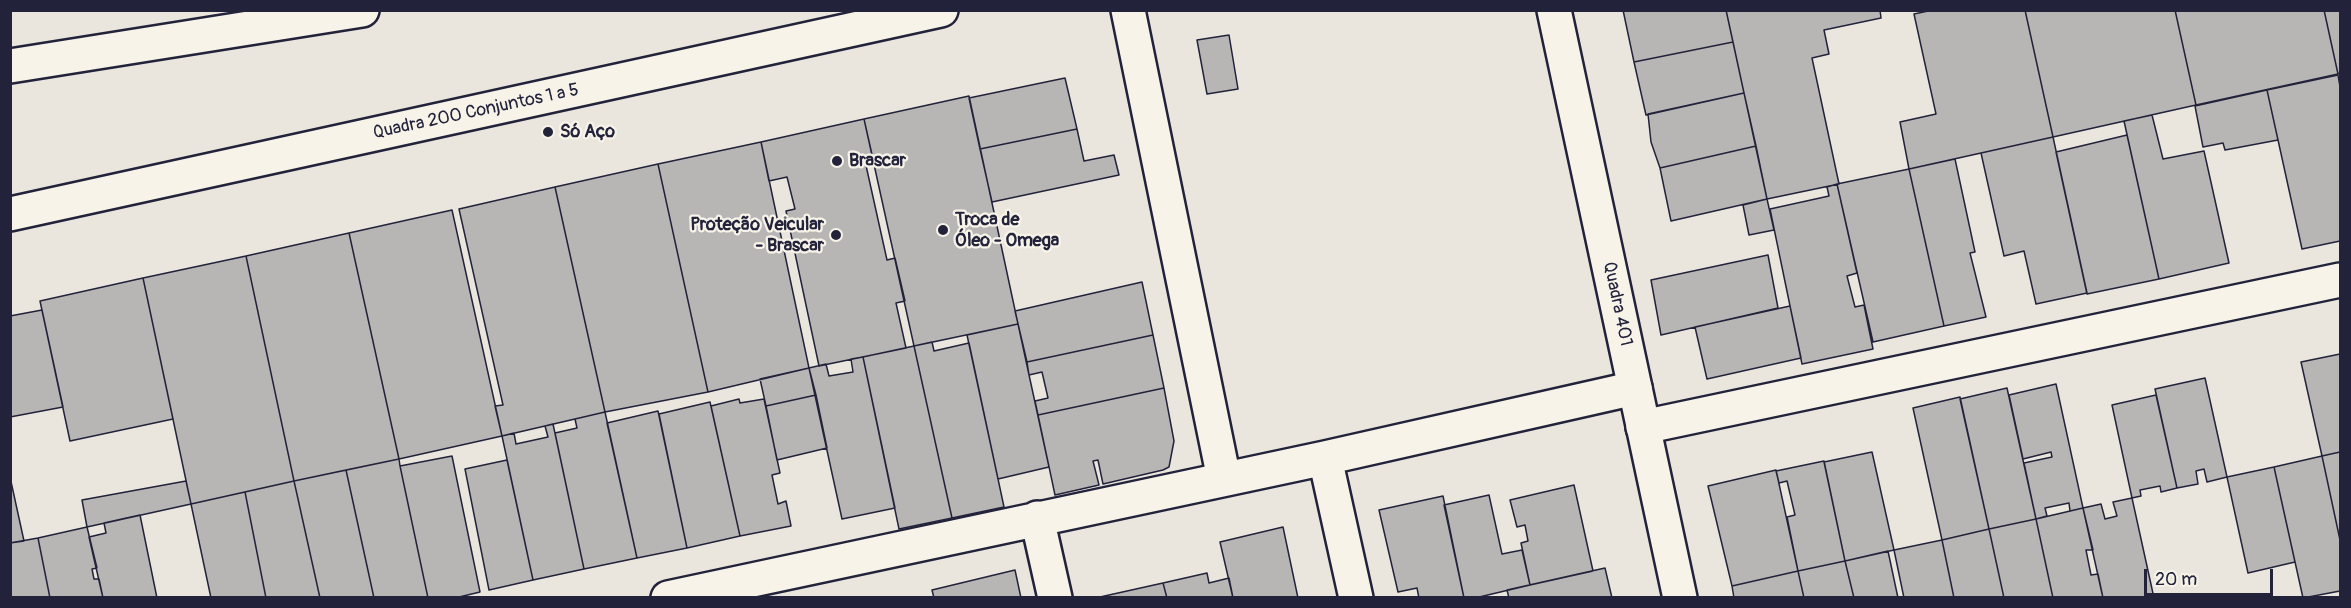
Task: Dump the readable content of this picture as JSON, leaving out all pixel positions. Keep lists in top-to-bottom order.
{
  "streets": {
    "street": ["Quadra 200 Conjuntos 1 a 5", "Quadra 401"]
  },
  "places": [
    "Só Aço",
    "Brascar",
    "Troca de Óleo - Omega",
    "Proteção Veicular - Brascar"
  ],
  "scale_bar": "20 m"
}
